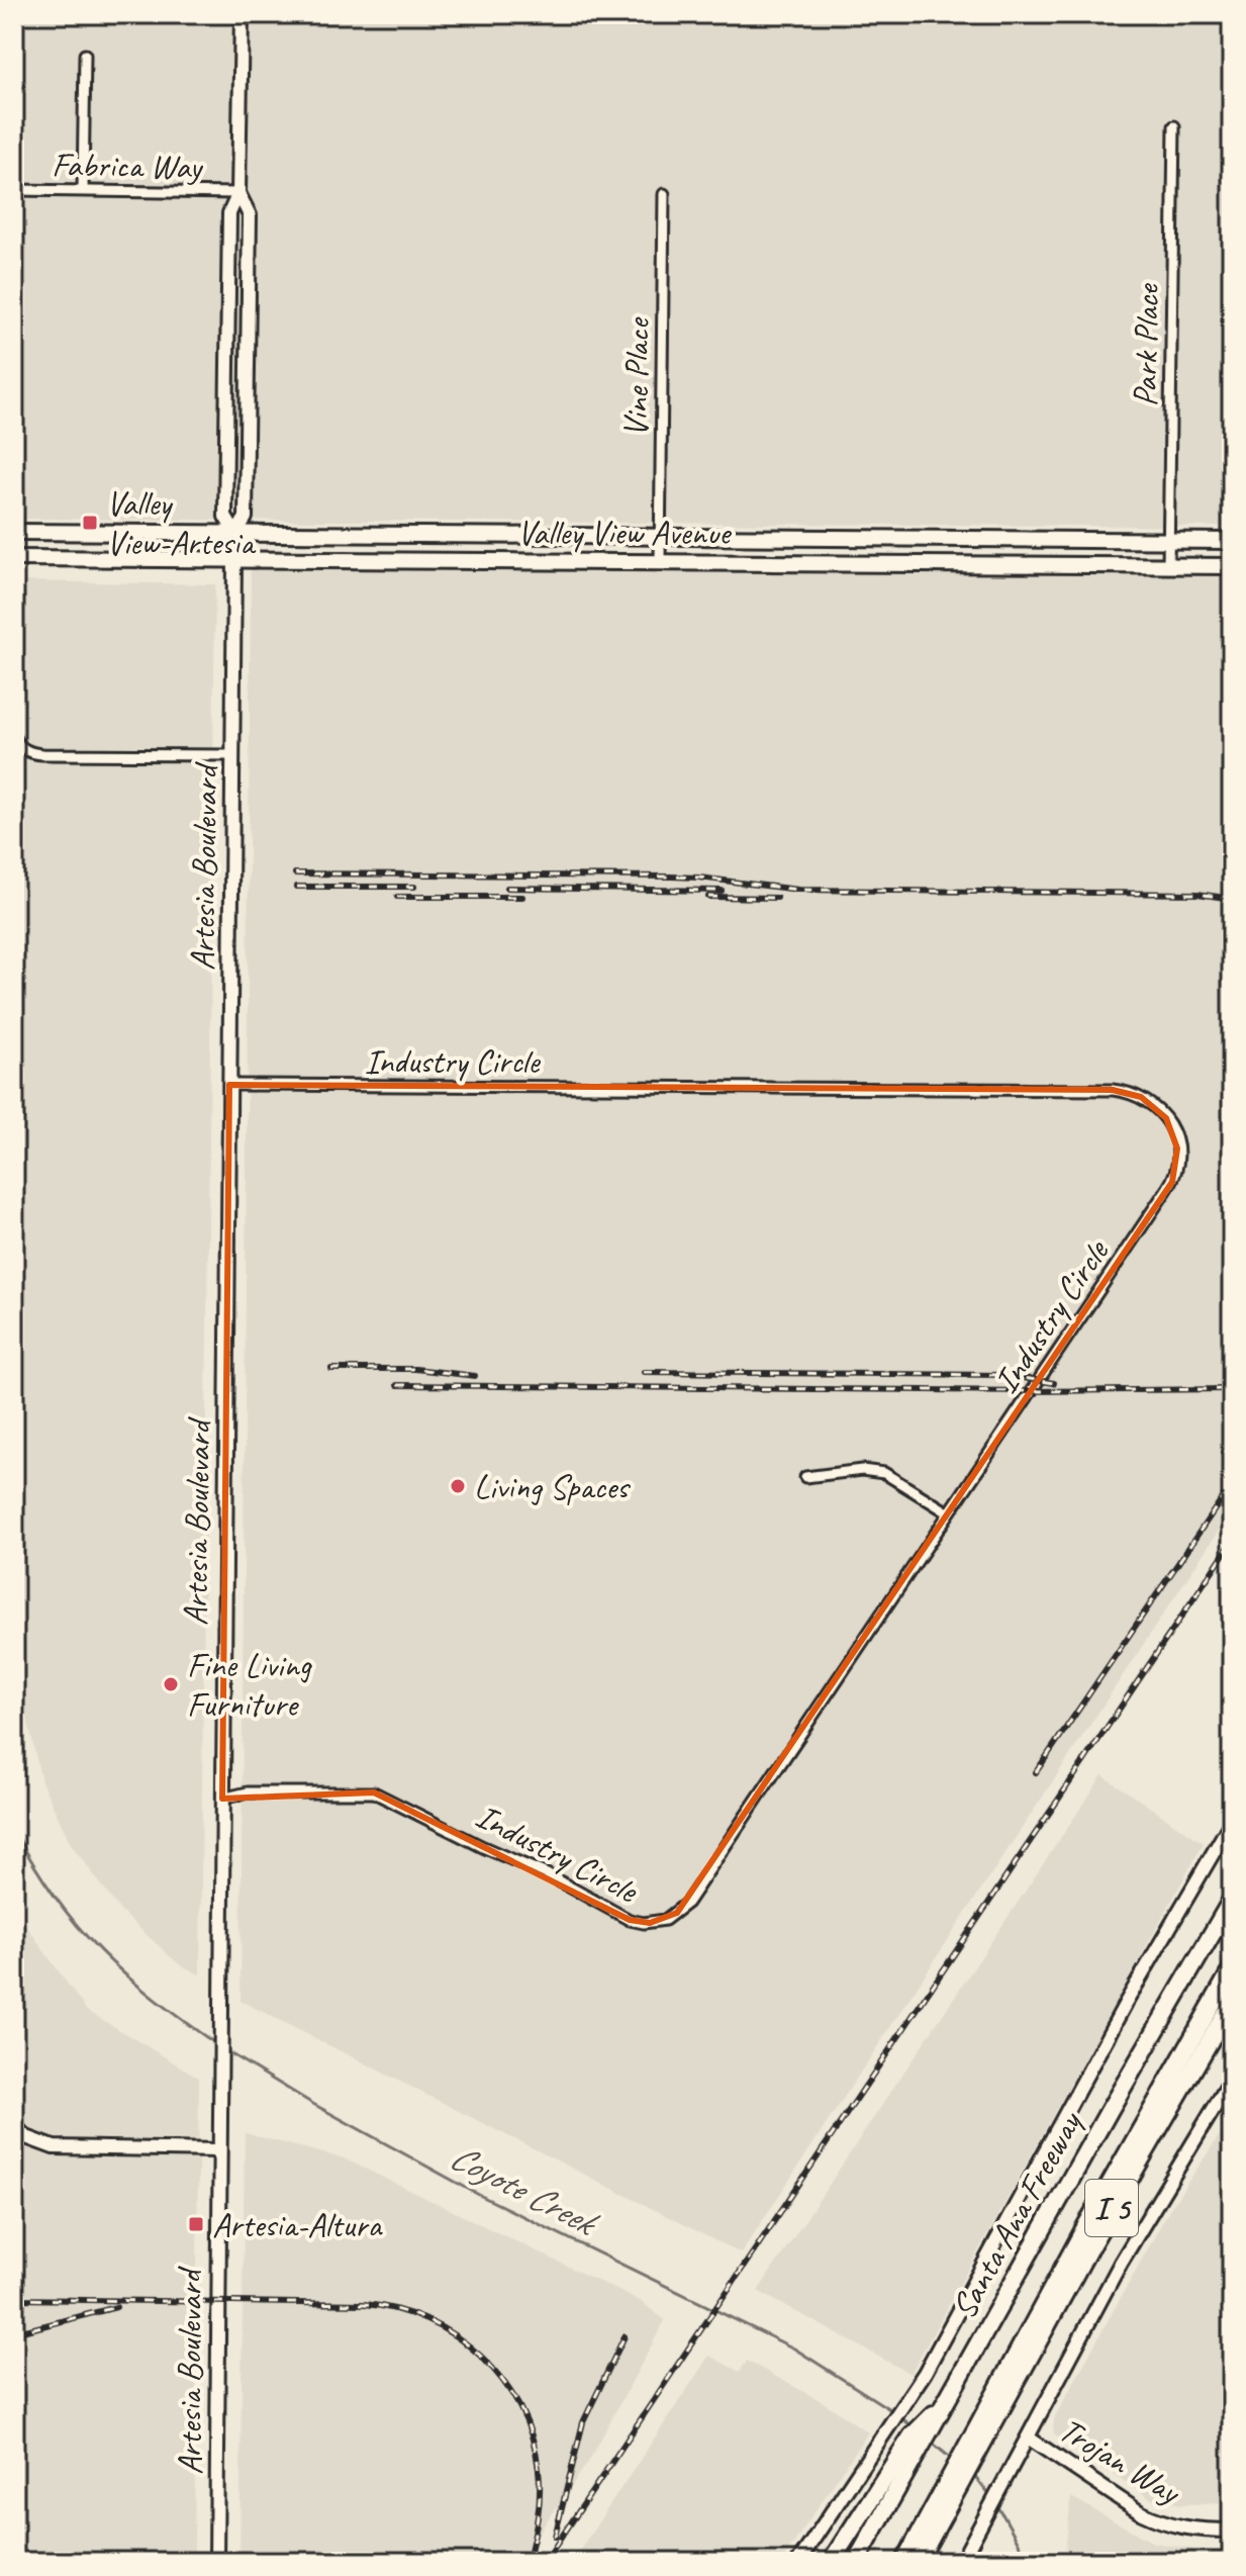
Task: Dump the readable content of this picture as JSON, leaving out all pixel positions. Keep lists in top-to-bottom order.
{
  "streets": {
    "highway": ["I 5", "Santa Ana Freeway"],
    "main road": ["Valley View Avenue", "Artesia Boulevard", "Trojan Way"],
    "street": [
      "Fabrica Way",
      "Park Place",
      "Vine Place",
      "Industry Circle"
    ]
  },
  "crossings": [
    ["Fabrica Way", "Artesia Boulevard"],
    ["Park Place", "Valley View Avenue"],
    ["Vine Place", "Valley View Avenue"],
    ["Valley View Avenue", "Artesia Boulevard"],
    ["Artesia Boulevard", "Industry Circle"]
  ],
  "water": ["Coyote Creek"],
  "places": {
    "transit": ["Valley View-Artesia", "Artesia-Altura"],
    "other": ["Living Spaces", "Fine Living Furniture"]
  }
}
